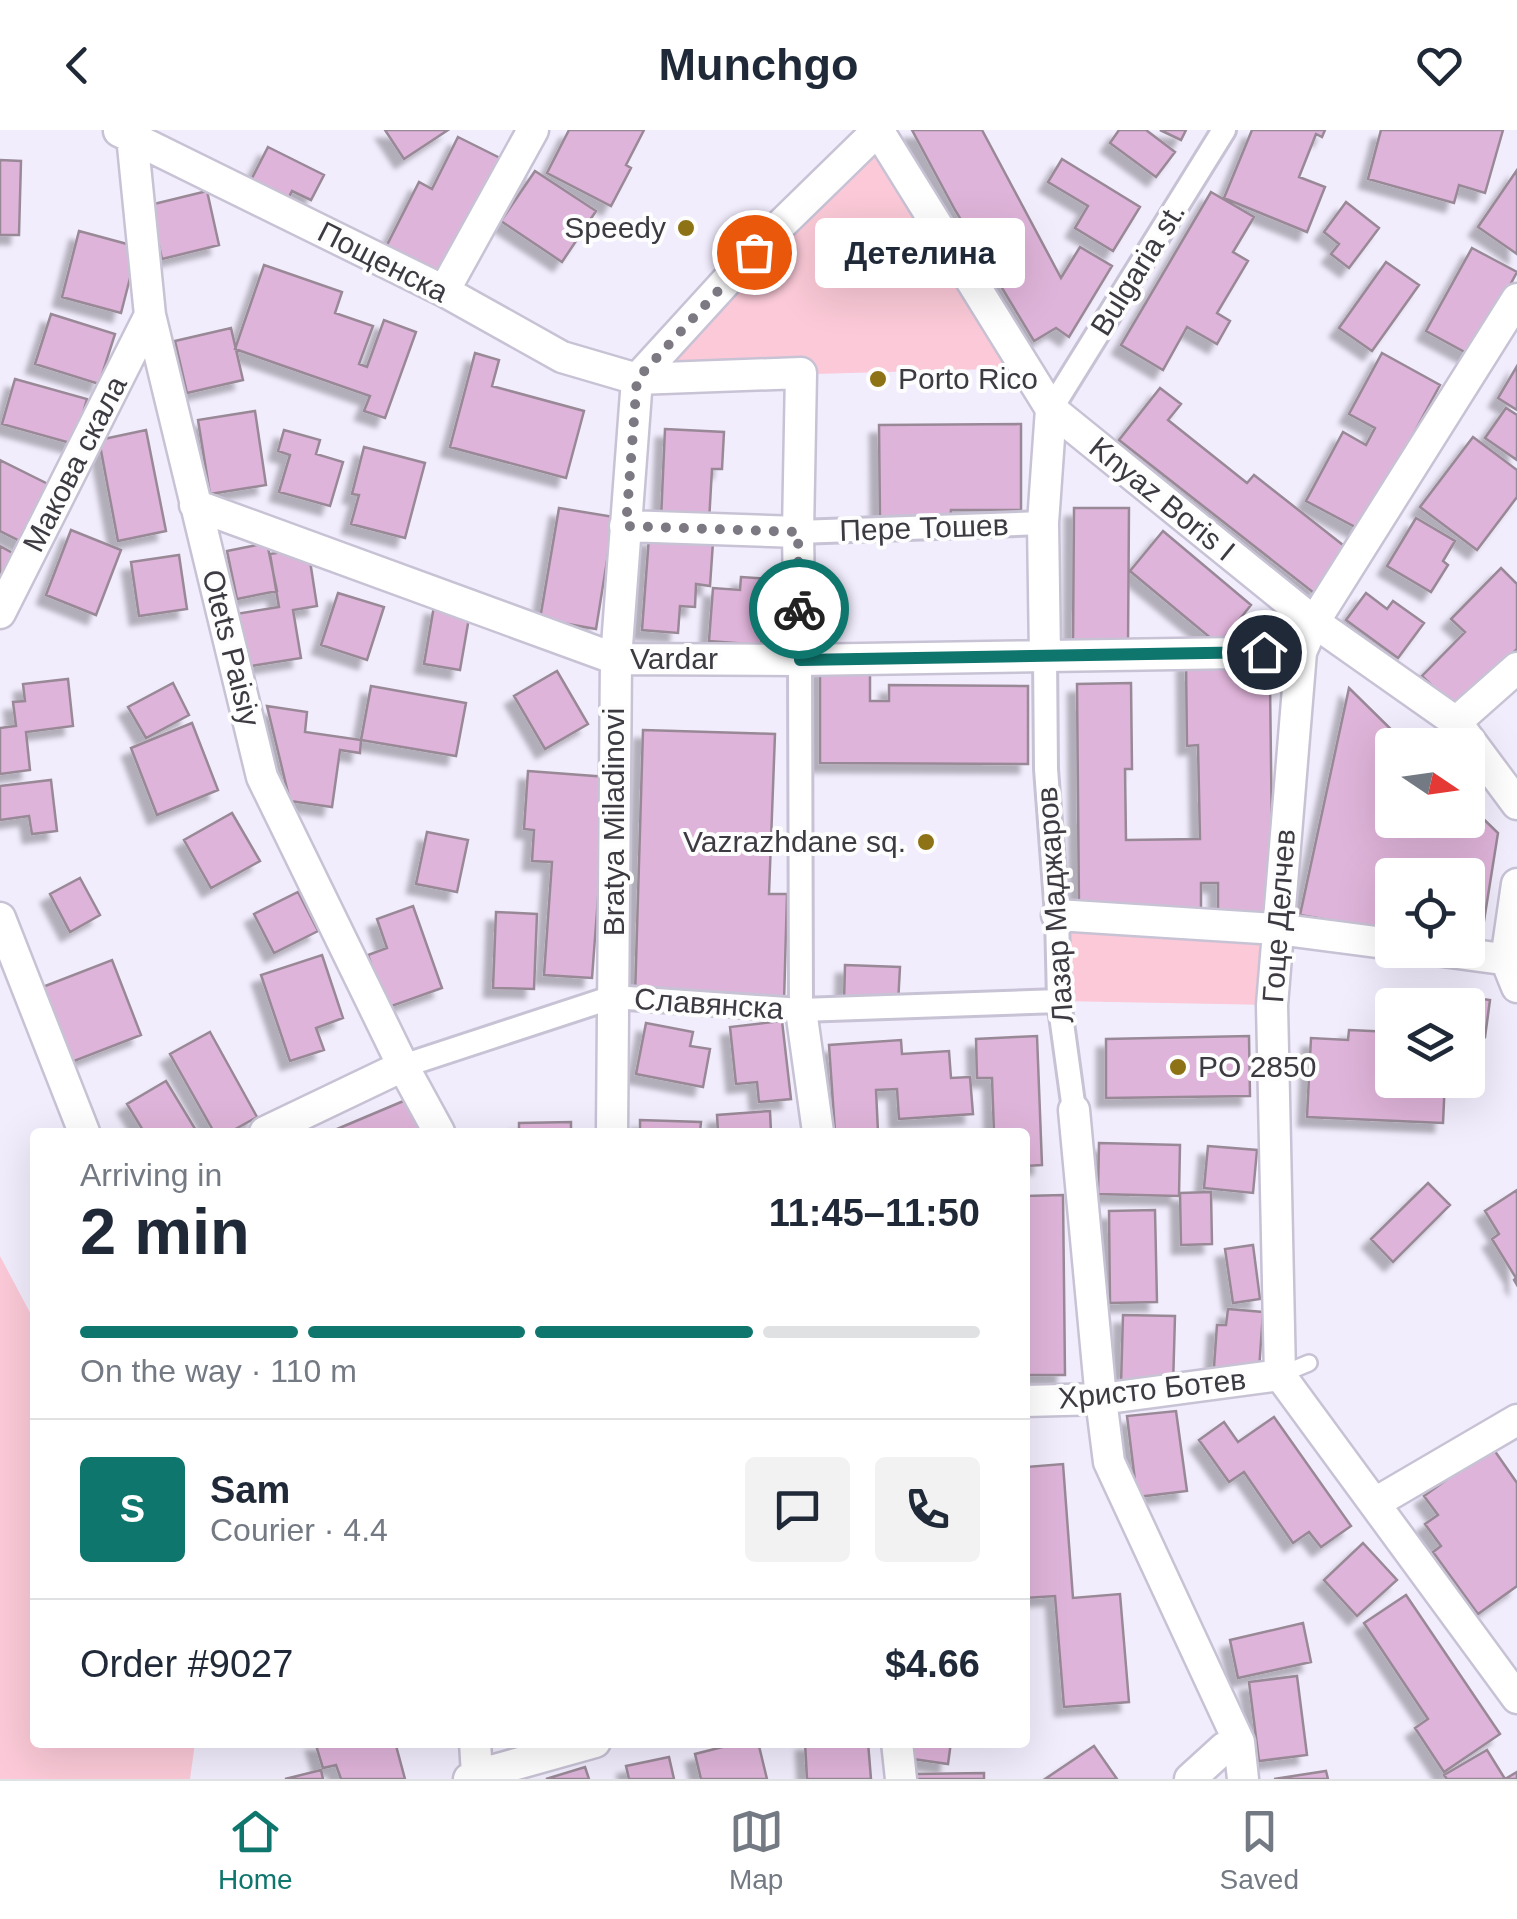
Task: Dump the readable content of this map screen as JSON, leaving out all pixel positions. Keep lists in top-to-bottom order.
{
  "streets": {
    "street": [
      "Пощенска",
      "Bulgaria st.",
      "Макова скала",
      "Knyaz Boris I",
      "Пере Тошев",
      "Otets Paisiy",
      "Vardar",
      "Bratya Miladinovi",
      "Лазар Маджаров",
      "Гоце Делчев",
      "Славянска",
      "Христо Ботев"
    ]
  },
  "crossings": [
    ["Пощенска", "Пере Тошев"],
    ["Пощенска", "Otets Paisiy"],
    ["Пощенска", "Bratya Miladinovi"],
    ["Bulgaria st.", "Knyaz Boris I"],
    ["Bulgaria st.", "Лазар Маджаров"],
    ["Макова скала", "Otets Paisiy"],
    ["Knyaz Boris I", "Лазар Маджаров"],
    ["Knyaz Boris I", "Гоце Делчев"],
    ["Пере Тошев", "Bratya Miladinovi"],
    ["Пере Тошев", "Лазар Маджаров"],
    ["Otets Paisiy", "Vardar"],
    ["Otets Paisiy", "Славянска"],
    ["Vardar", "Bratya Miladinovi"],
    ["Vardar", "Лазар Маджаров"],
    ["Vardar", "Гоце Делчев"],
    ["Bratya Miladinovi", "Славянска"],
    ["Лазар Маджаров", "Славянска"],
    ["Лазар Маджаров", "Христо Ботев"],
    ["Гоце Делчев", "Христо Ботев"]
  ],
  "places": [
    "Speedy",
    "Детелина",
    "Porto Rico",
    "Vazrazhdane sq.",
    "PO 2850"
  ],
  "north": "right",
  "page": {
    "header": "Munchgo",
    "bubble": "Детелина",
    "heading": ["2 min", "Arriving in", "11:45–11:50"],
    "panel": [
      "Sam",
      "Courier · 4.4",
      "Order #9027",
      "$4.66"
    ],
    "bar": "On the way · 110 m",
    "round": "S",
    "tabs": ["Home", "Map", "Saved"]
  }
}
